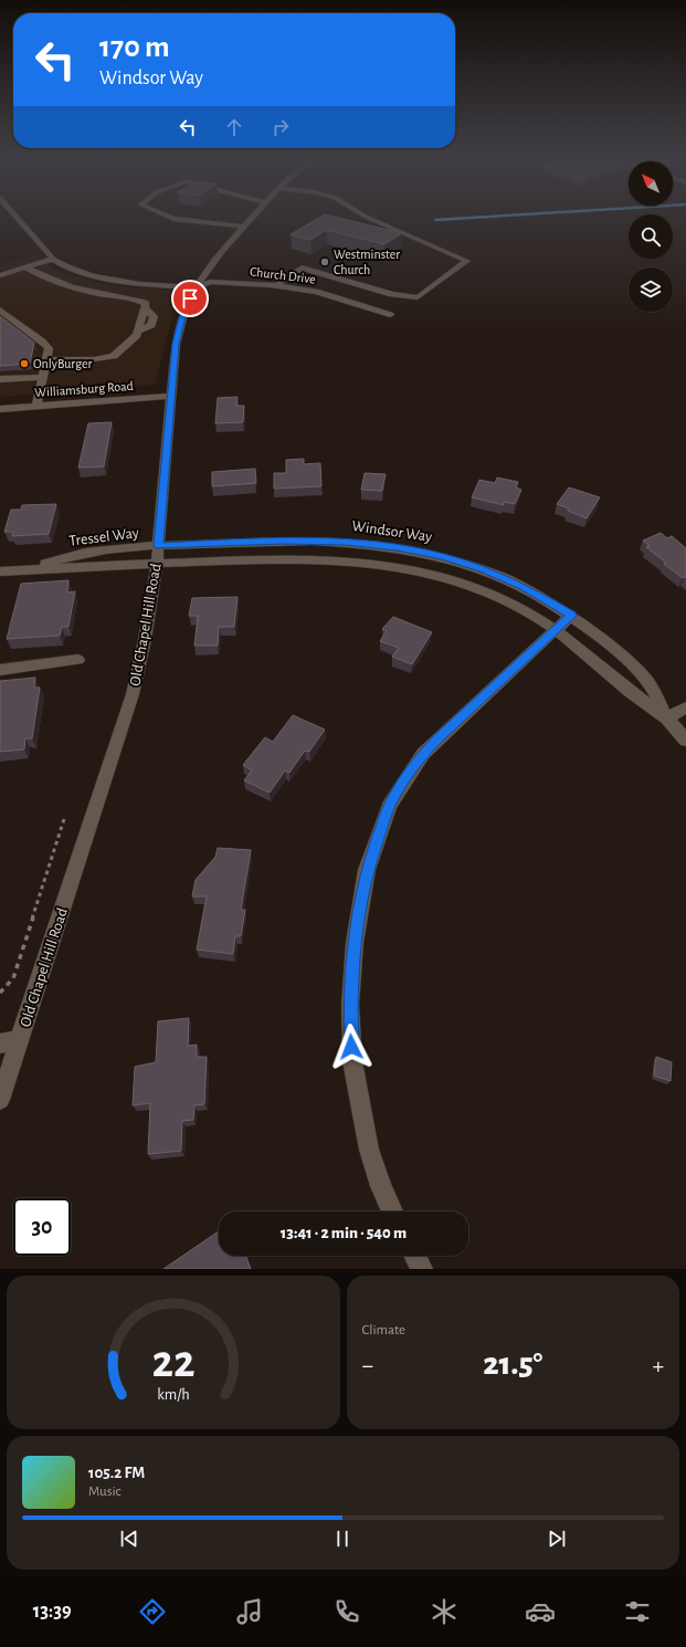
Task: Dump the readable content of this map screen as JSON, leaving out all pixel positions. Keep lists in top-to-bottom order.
{
  "streets": {
    "street": [
      "Church Drive",
      "Williamsburg Road",
      "Windsor Way",
      "Tressel Way",
      "Old Chapel Hill Road"
    ]
  },
  "crossings": [
    ["Church Drive", "Old Chapel Hill Road"],
    ["Williamsburg Road", "Old Chapel Hill Road"],
    ["Windsor Way", "Tressel Way"],
    ["Windsor Way", "Old Chapel Hill Road"],
    ["Tressel Way", "Old Chapel Hill Road"]
  ],
  "places": ["Westminster Church", "OnlyBurger"],
  "north": "top left",
  "page": {
    "turn": ["170 m", "Windsor Way"],
    "limit": "30",
    "trip": "13:41 · 2 min · 540 m",
    "tile": "Climate",
    "heat": ["−", "21.5°", "+"],
    "song": ["105.2 FM", "Music"],
    "tabs": "13:39",
    "gauge": ["22", "km/h"]
  }
}
